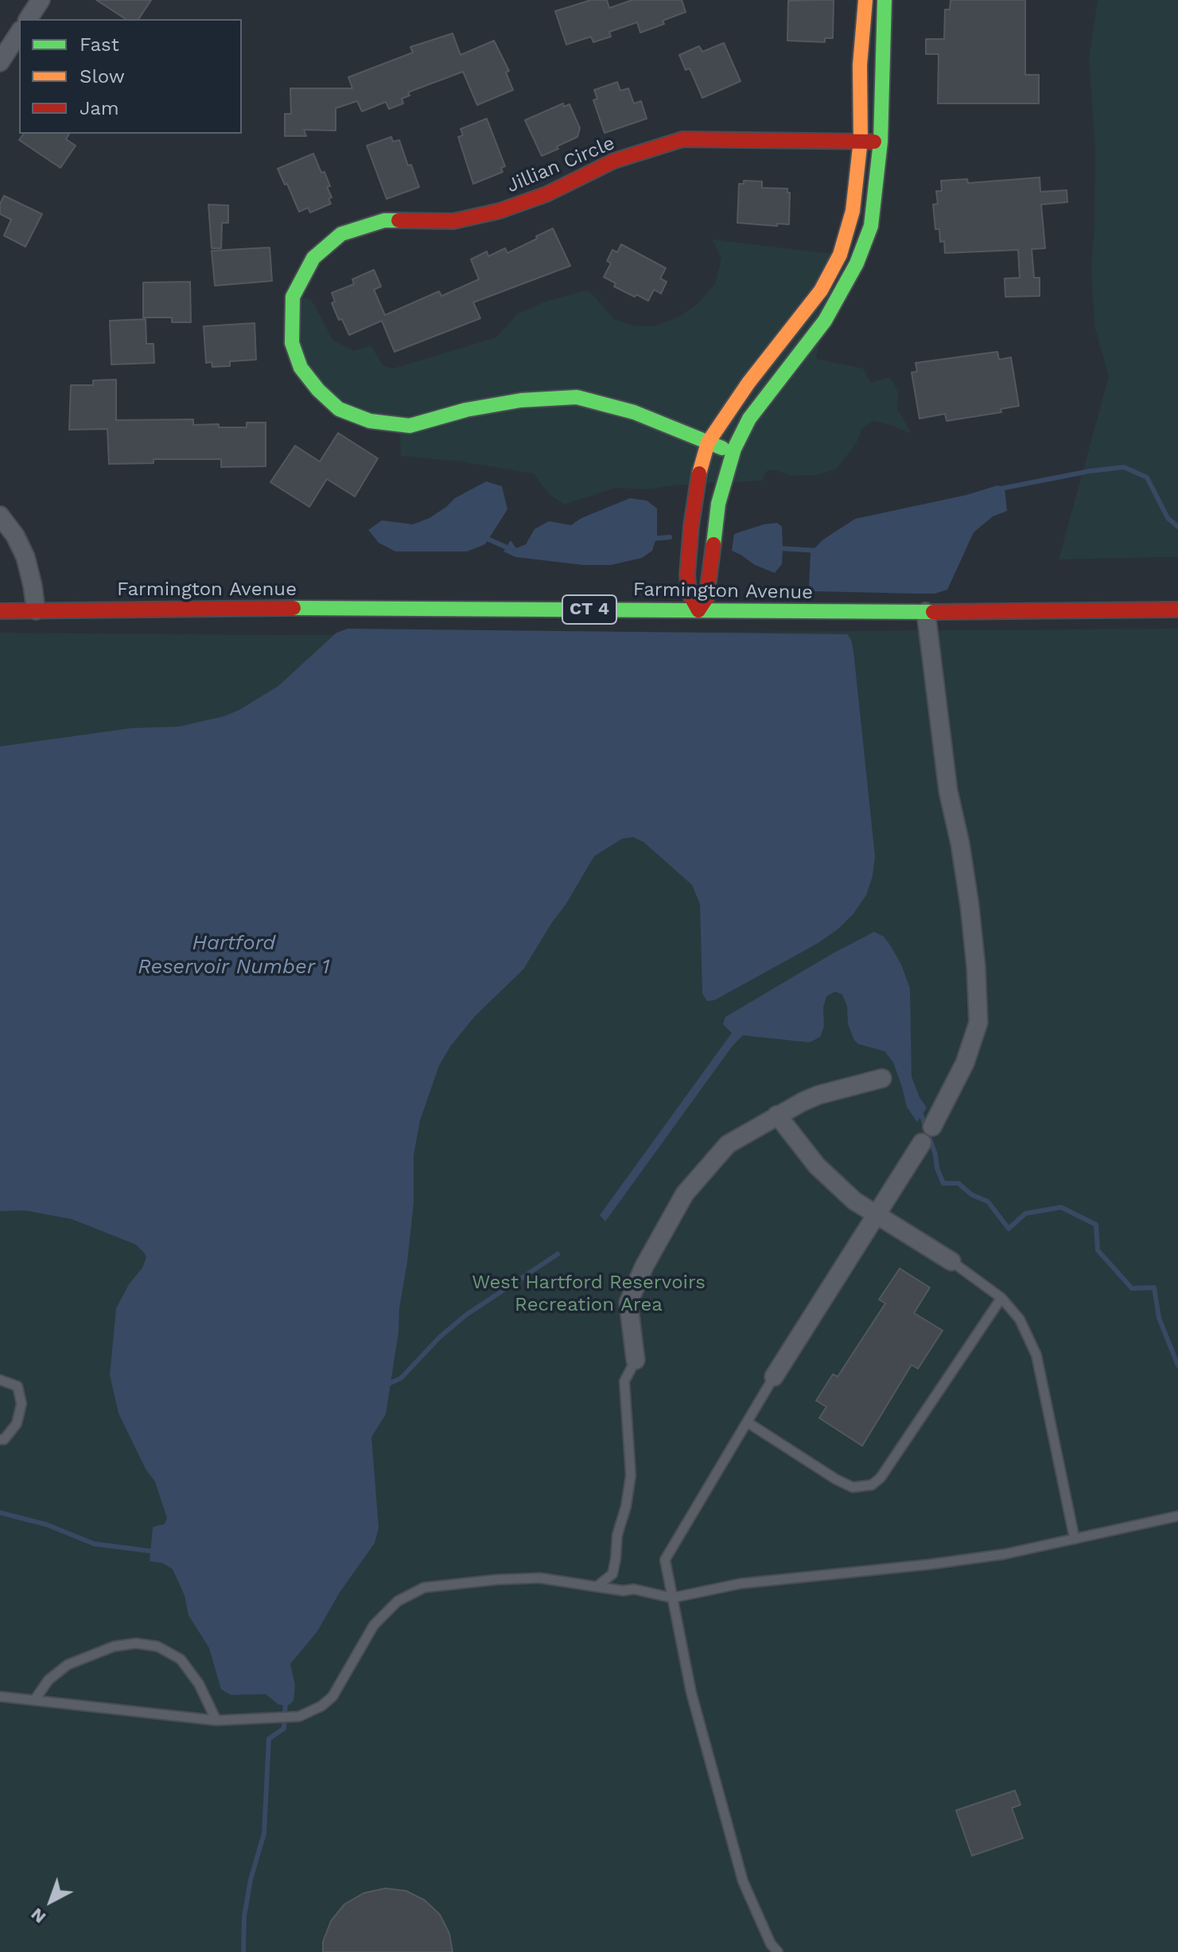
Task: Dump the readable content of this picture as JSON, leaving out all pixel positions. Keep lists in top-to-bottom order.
{
  "streets": {
    "street": ["Jillian Circle", "Farmington Avenue", "CT 4"]
  },
  "water": ["Hartford Reservoir Number 1"],
  "parks": ["West Hartford Reservoirs Recreation Area"],
  "legend": ["Fast", "Slow", "Jam"],
  "north": "bottom left"
}
